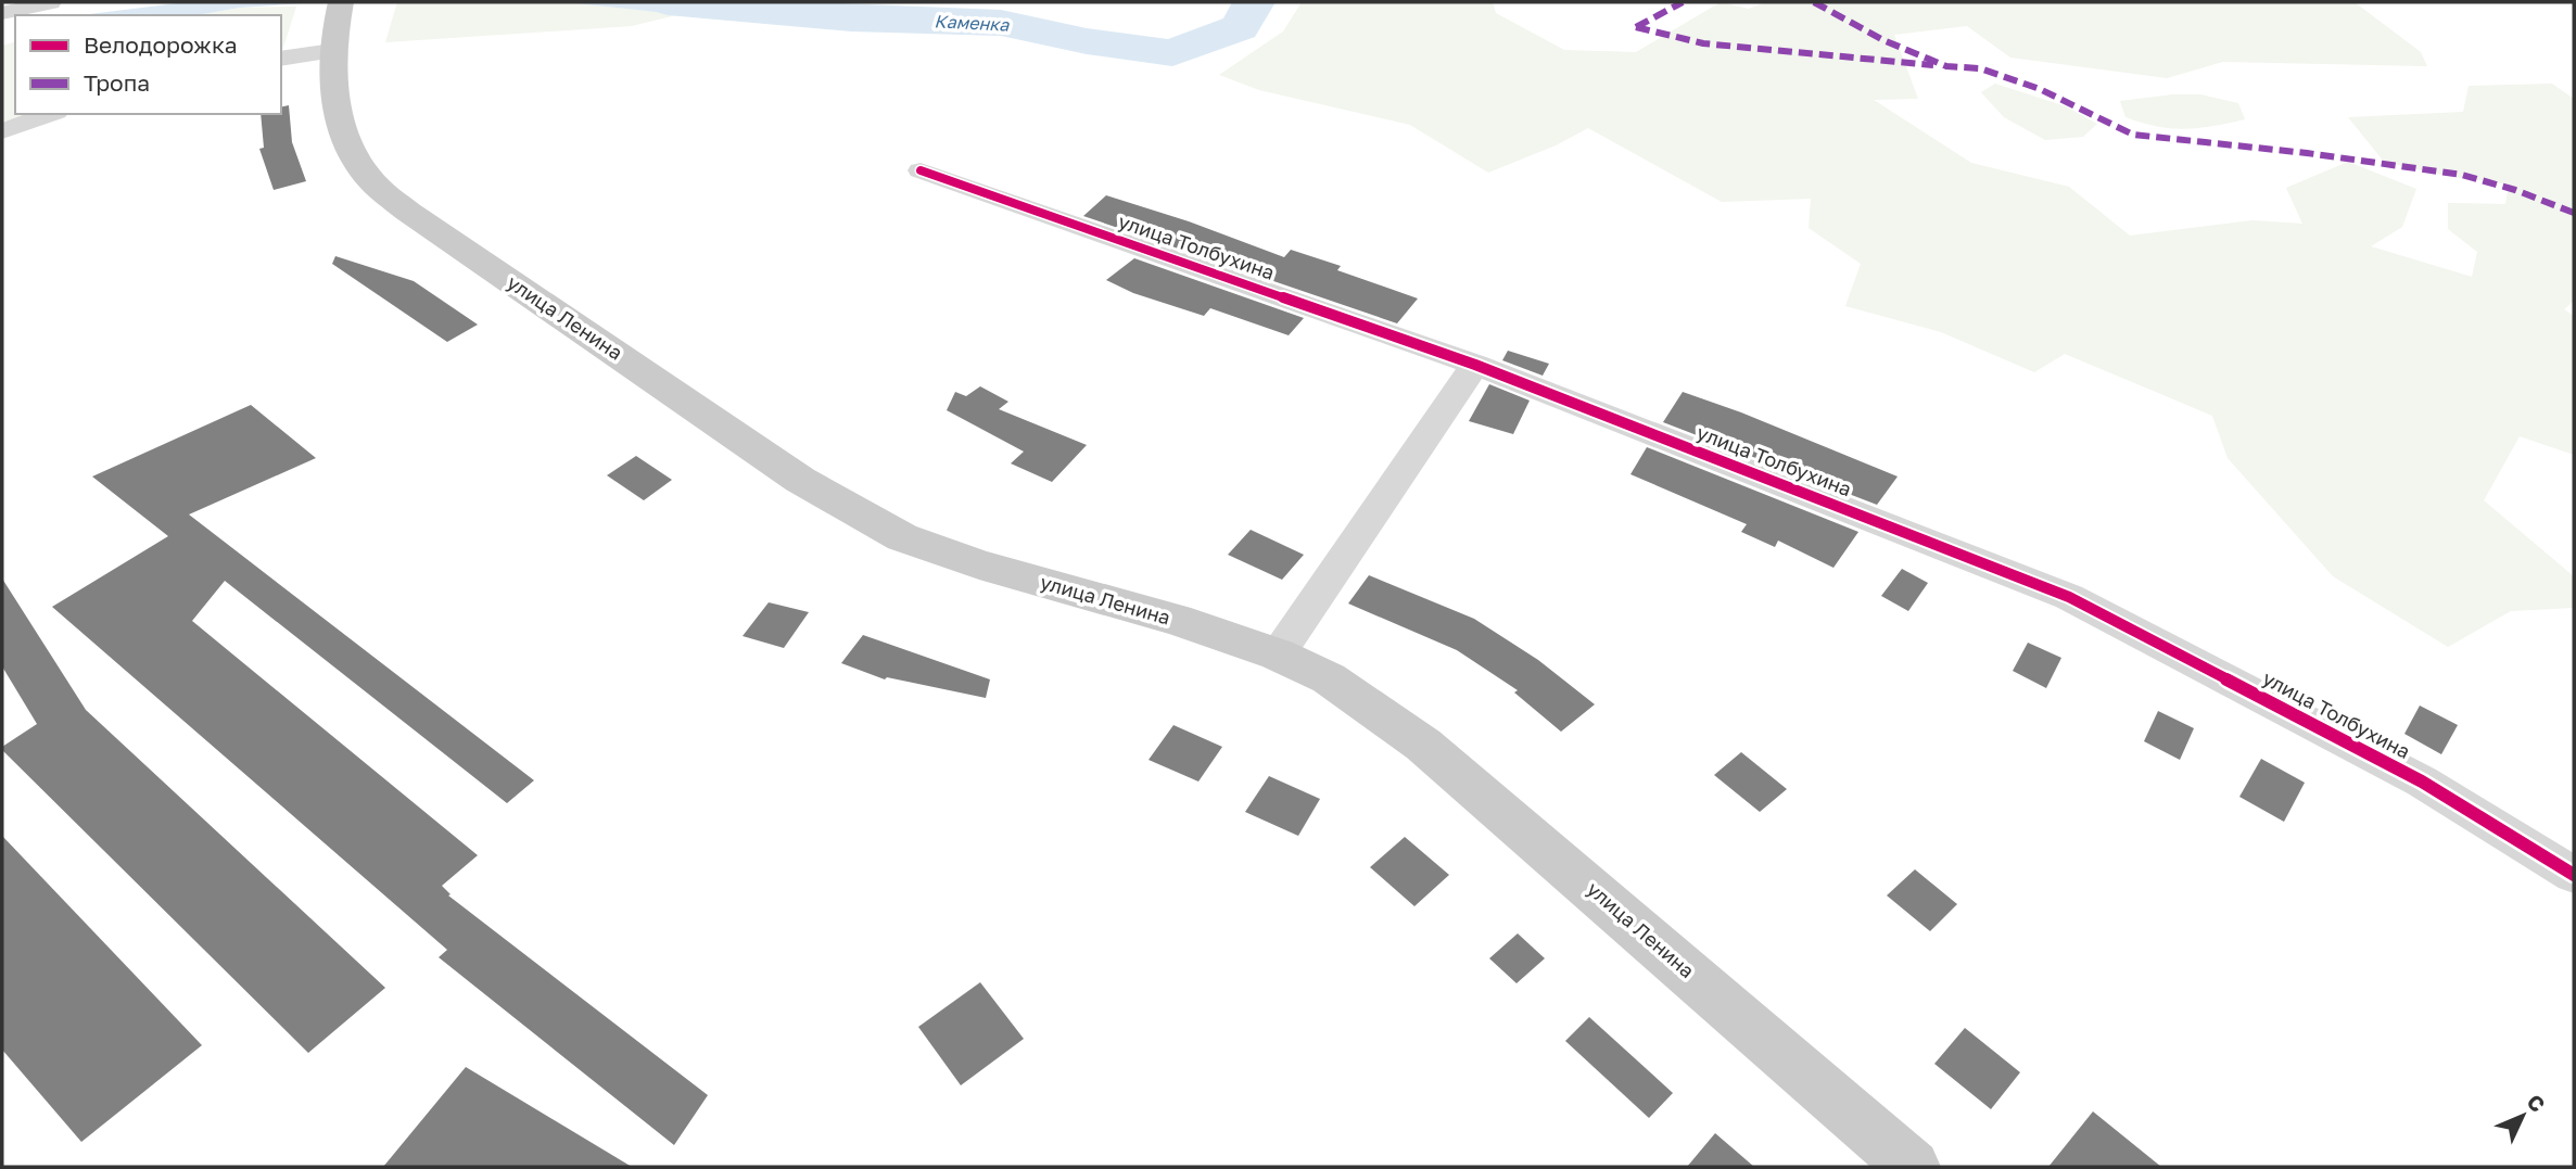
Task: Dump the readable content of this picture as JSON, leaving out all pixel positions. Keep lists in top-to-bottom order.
{
  "streets": {
    "main road": ["улица Ленина"],
    "street": ["улица Толбухина"]
  },
  "water": ["Каменка"],
  "legend": ["Велодорожка", "Тропа"],
  "north": "top right"
}
